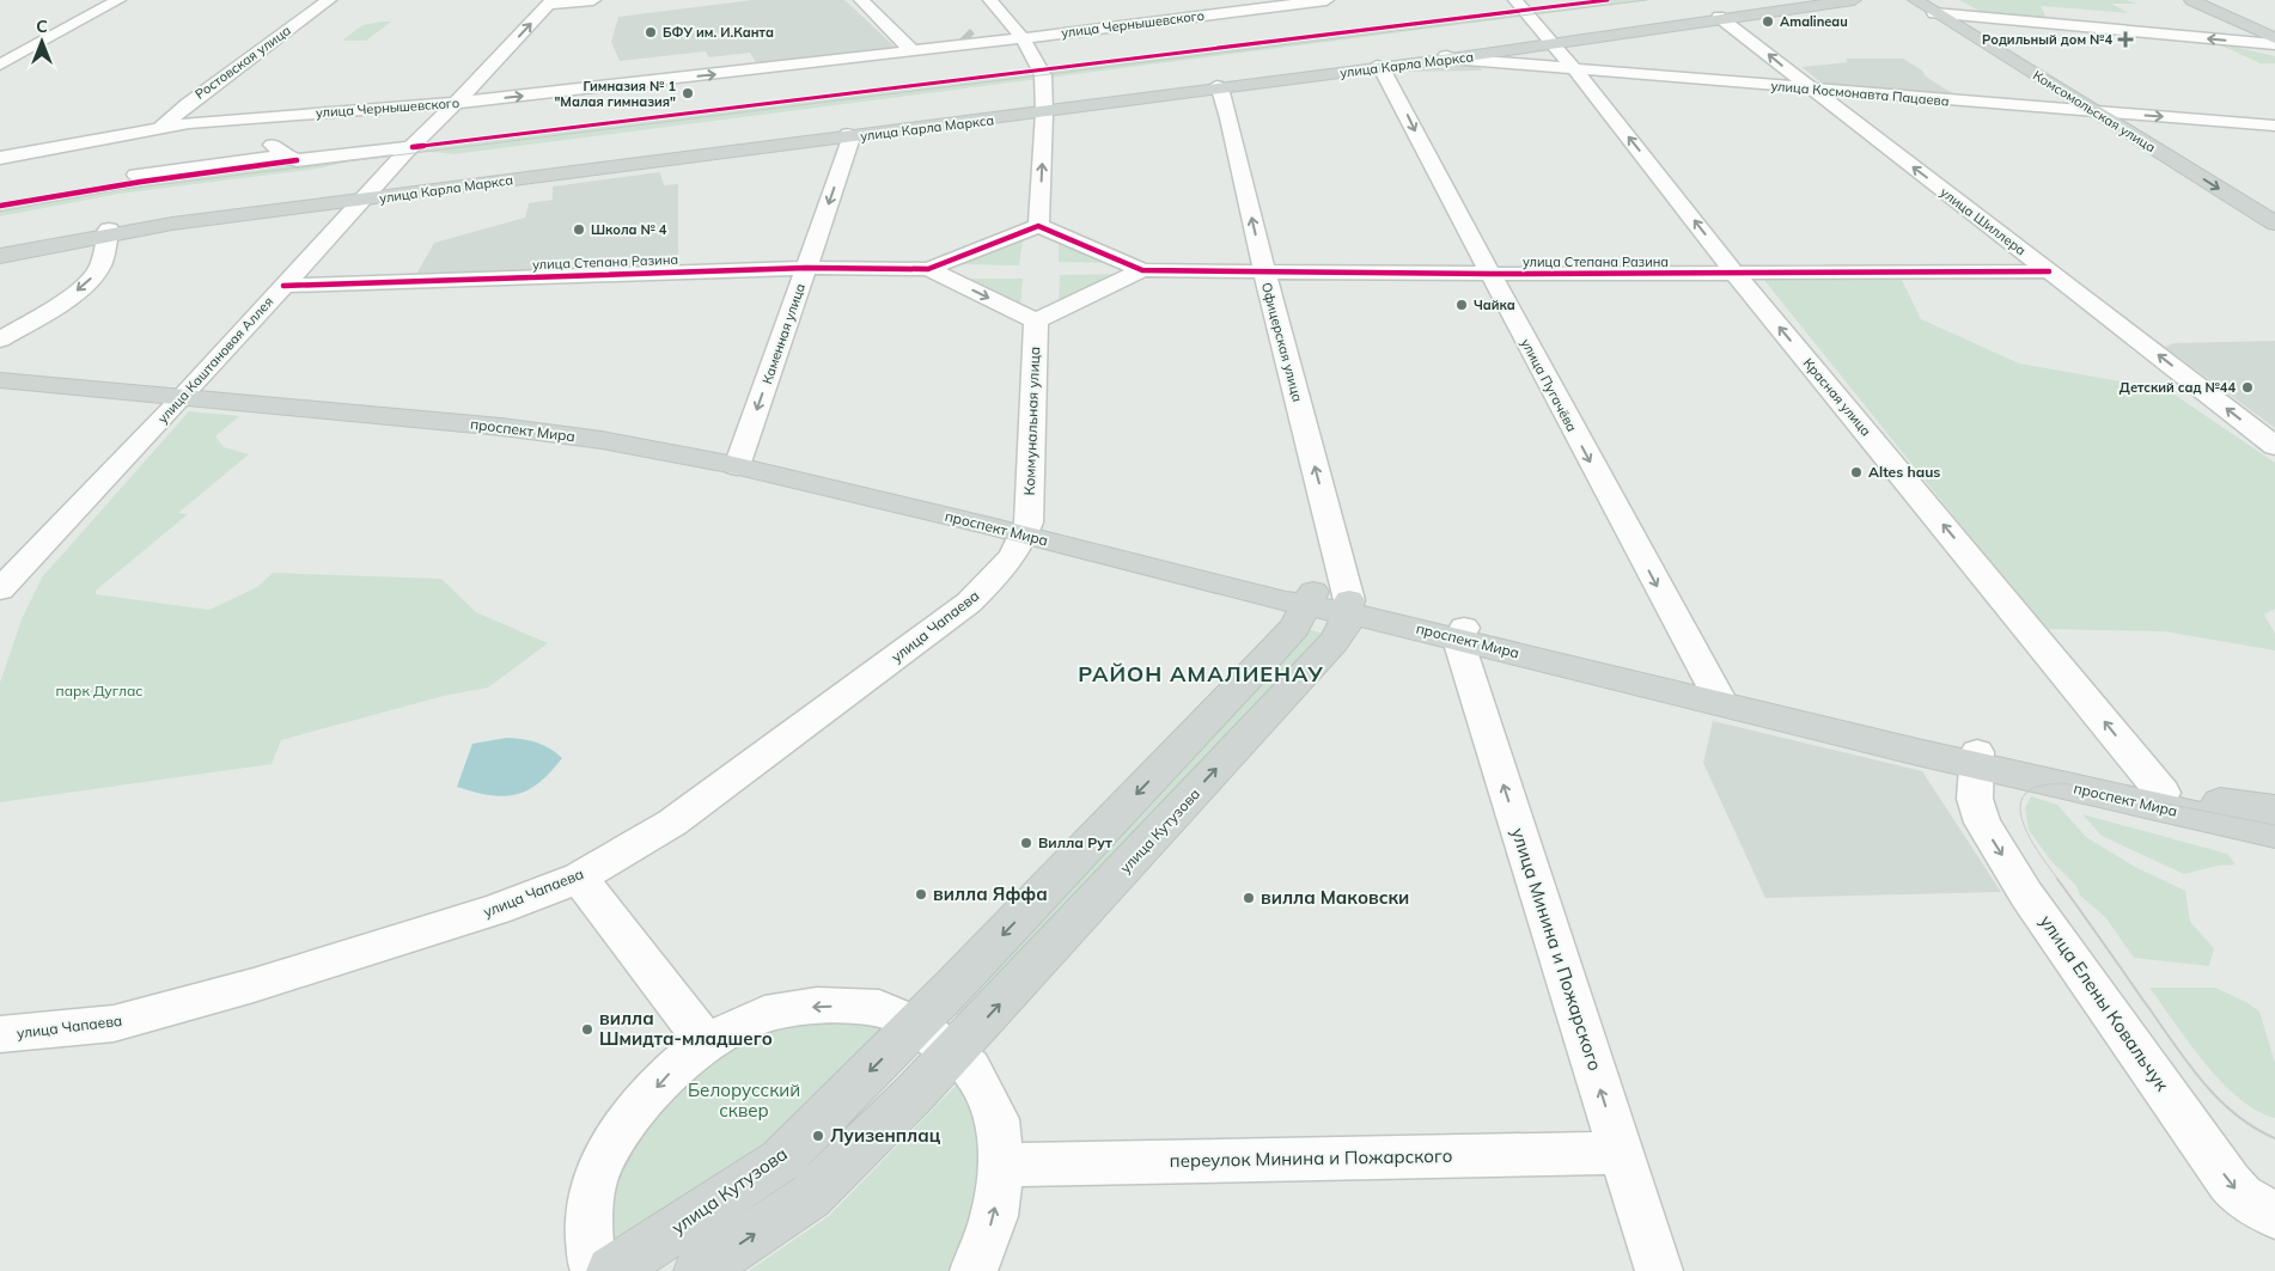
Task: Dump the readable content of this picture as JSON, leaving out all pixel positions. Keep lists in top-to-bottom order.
{
  "streets": {
    "main road": [
      "улица Карла Маркса",
      "Комсомольская улица",
      "проспект Мира",
      "улица Кутузова"
    ],
    "street": [
      "улица Чернышевского",
      "Ростовская улица",
      "улица Космонавта Пацаева",
      "улица Шиллера",
      "улица Степана Разина",
      "Каменная улица",
      "Офицерская улица",
      "улица Каштановая Аллея",
      "улица Пугачёва",
      "Красная улица",
      "Коммунальная улица",
      "улица Чапаева",
      "улица Минина и Пожарского",
      "улица Елены Ковальчук",
      "переулок Минина и Пожарского"
    ]
  },
  "crossings": [
    ["улица Чернышевского", "Ростовская улица"],
    ["улица Чернышевского", "улица Каштановая Аллея"],
    ["улица Карла Маркса", "улица Космонавта Пацаева"],
    ["улица Карла Маркса", "улица Шиллера"],
    ["улица Карла Маркса", "Каменная улица"],
    ["улица Карла Маркса", "Офицерская улица"],
    ["улица Карла Маркса", "улица Каштановая Аллея"],
    ["улица Карла Маркса", "улица Пугачёва"],
    ["улица Карла Маркса", "Красная улица"],
    ["улица Космонавта Пацаева", "Комсомольская улица"],
    ["улица Космонавта Пацаева", "улица Шиллера"],
    ["улица Космонавта Пацаева", "Красная улица"],
    ["улица Шиллера", "улица Степана Разина"],
    ["улица Степана Разина", "Каменная улица"],
    ["улица Степана Разина", "Офицерская улица"],
    ["улица Степана Разина", "улица Каштановая Аллея"],
    ["улица Степана Разина", "улица Пугачёва"],
    ["улица Степана Разина", "Красная улица"],
    ["Каменная улица", "проспект Мира"],
    ["Офицерская улица", "проспект Мира"],
    ["Офицерская улица", "улица Кутузова"],
    ["улица Каштановая Аллея", "проспект Мира"],
    ["улица Пугачёва", "проспект Мира"],
    ["Красная улица", "проспект Мира"],
    ["Коммунальная улица", "проспект Мира"],
    ["Коммунальная улица", "улица Чапаева"],
    ["проспект Мира", "улица Чапаева"],
    ["проспект Мира", "улица Кутузова"],
    ["проспект Мира", "улица Минина и Пожарского"],
    ["проспект Мира", "улица Елены Ковальчук"],
    ["улица Минина и Пожарского", "переулок Минина и Пожарского"]
  ],
  "one_way": [
    "улица Шиллера",
    "Каменная улица",
    "Офицерская улица",
    "улица Пугачёва",
    "Красная улица",
    "улица Минина и Пожарского",
    "улица Елены Ковальчук"
  ],
  "districts": ["РАЙОН АМАЛИЕНАУ"],
  "parks": ["парк Дуглас", "Белорусский сквер"],
  "places": {
    "other": [
      "Amalineau",
      "БФУ им. И.Канта",
      "Гимназия № 1 \"Малая гимназия\"",
      "Школа № 4",
      "Чайка",
      "Детский сад №44",
      "Altes haus",
      "Вилла Рут",
      "вилла Яффа",
      "вилла Маковски",
      "вилла Шмидта-младшего",
      "Луизенплац"
    ],
    "health": ["Родильный дом №4"]
  },
  "north": "top"
}
